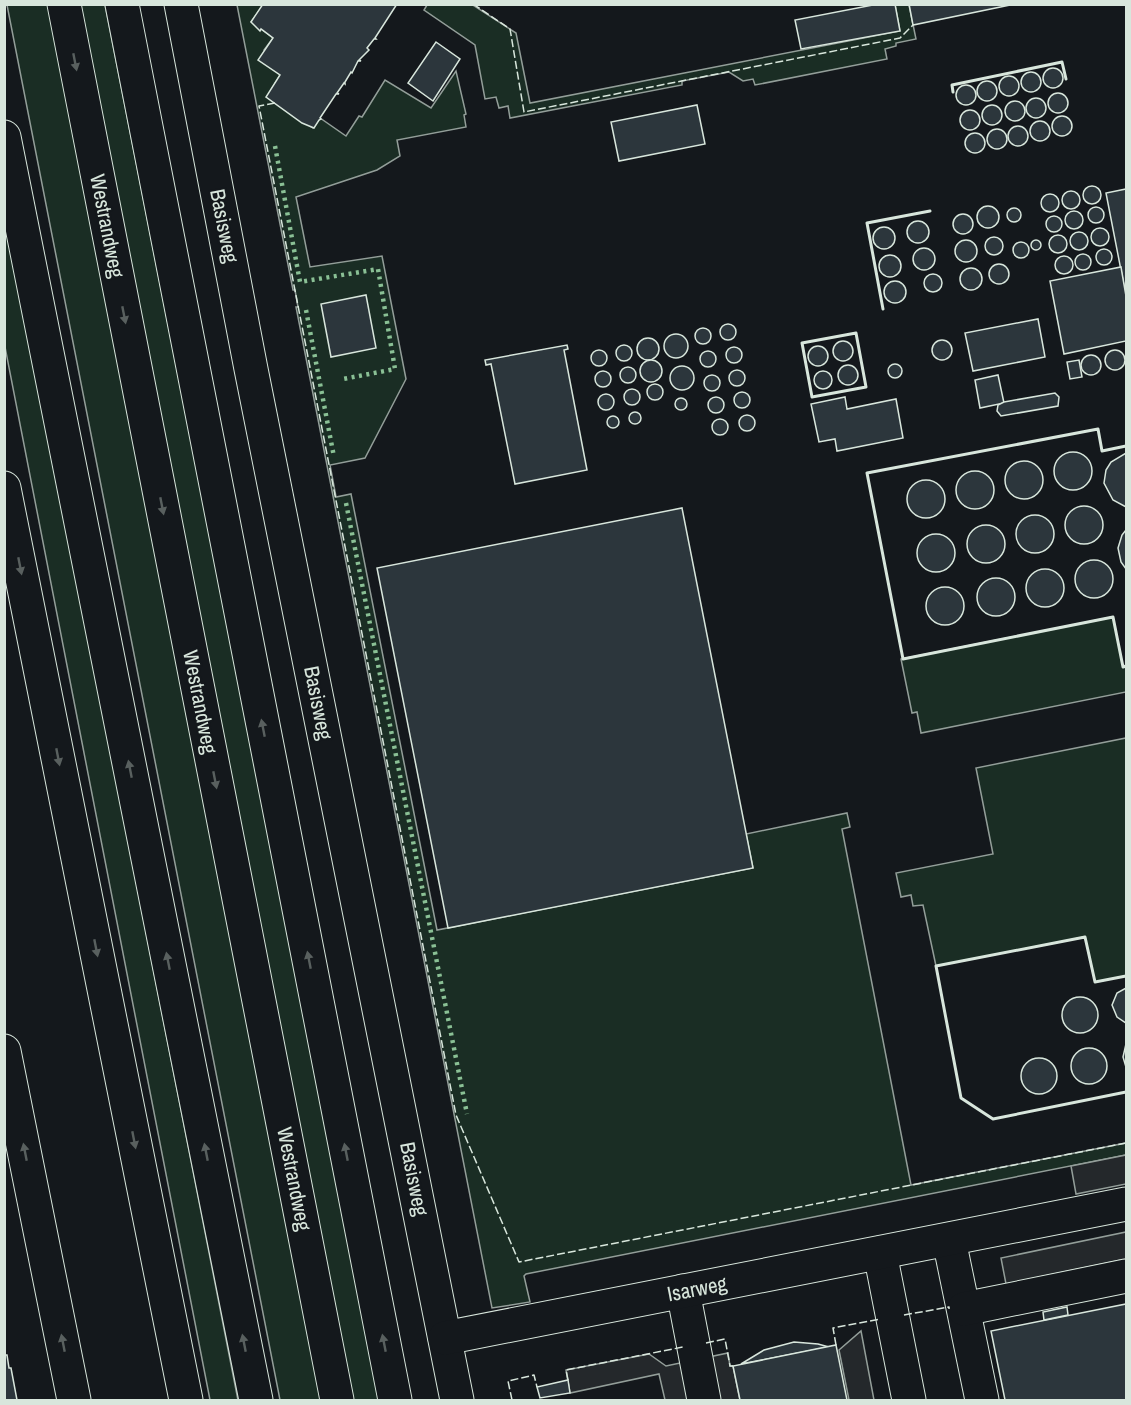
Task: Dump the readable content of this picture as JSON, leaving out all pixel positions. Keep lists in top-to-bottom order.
{
  "streets": {
    "main road": ["Westrandweg", "Basisweg", "Isarweg"]
  },
  "crossings": [
    ["Basisweg", "Isarweg"]
  ]
}
